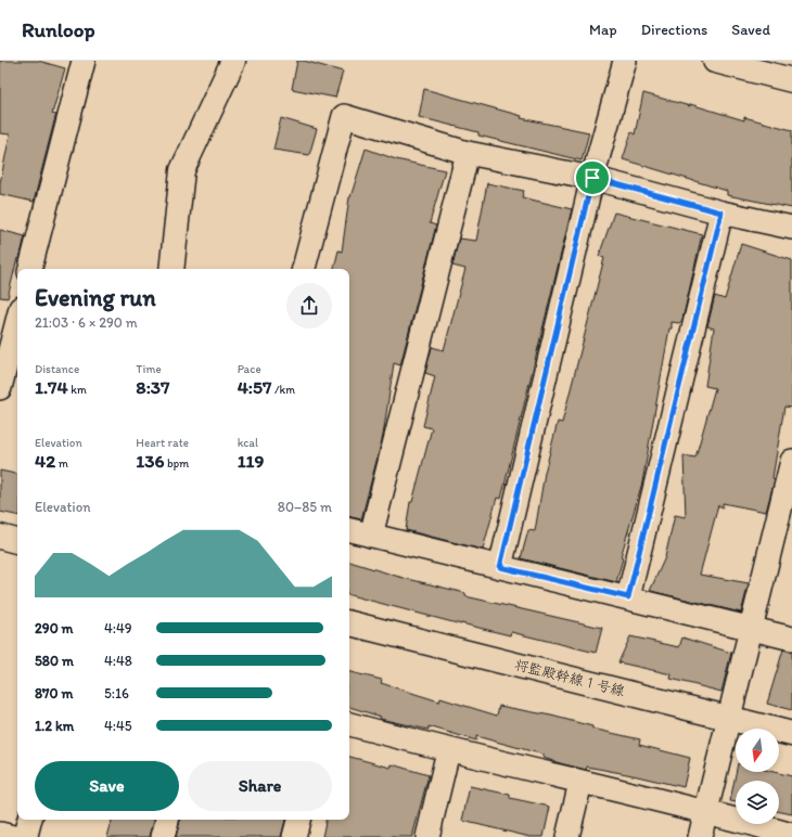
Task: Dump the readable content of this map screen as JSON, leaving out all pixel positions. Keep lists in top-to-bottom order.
{
  "streets": {
    "street": ["将監殿幹線１号線"]
  },
  "north": "bottom",
  "page": {
    "header": "Runloop",
    "nav": ["Map", "Directions", "Saved"],
    "heading": ["Evening run", "21:03 · 6 × 290 m"],
    "stats": [
      ["Distance", "1.74 km"],
      ["Time", "8:37"],
      ["Pace", "4:57 /km"],
      ["Elevation", "42 m"],
      ["Heart rate", "136 bpm"],
      ["kcal", "119"]
    ],
    "chart": ["Elevation", "80–85 m"],
    "list": [
      {
        "name": "290 m",
        "note": "4:49"
      },
      {
        "name": "580 m",
        "note": "4:48"
      },
      {
        "name": "870 m",
        "note": "5:16"
      },
      {
        "name": "1.2 km",
        "note": "4:45"
      }
    ],
    "buttons": ["Save", "Share"]
  }
}
